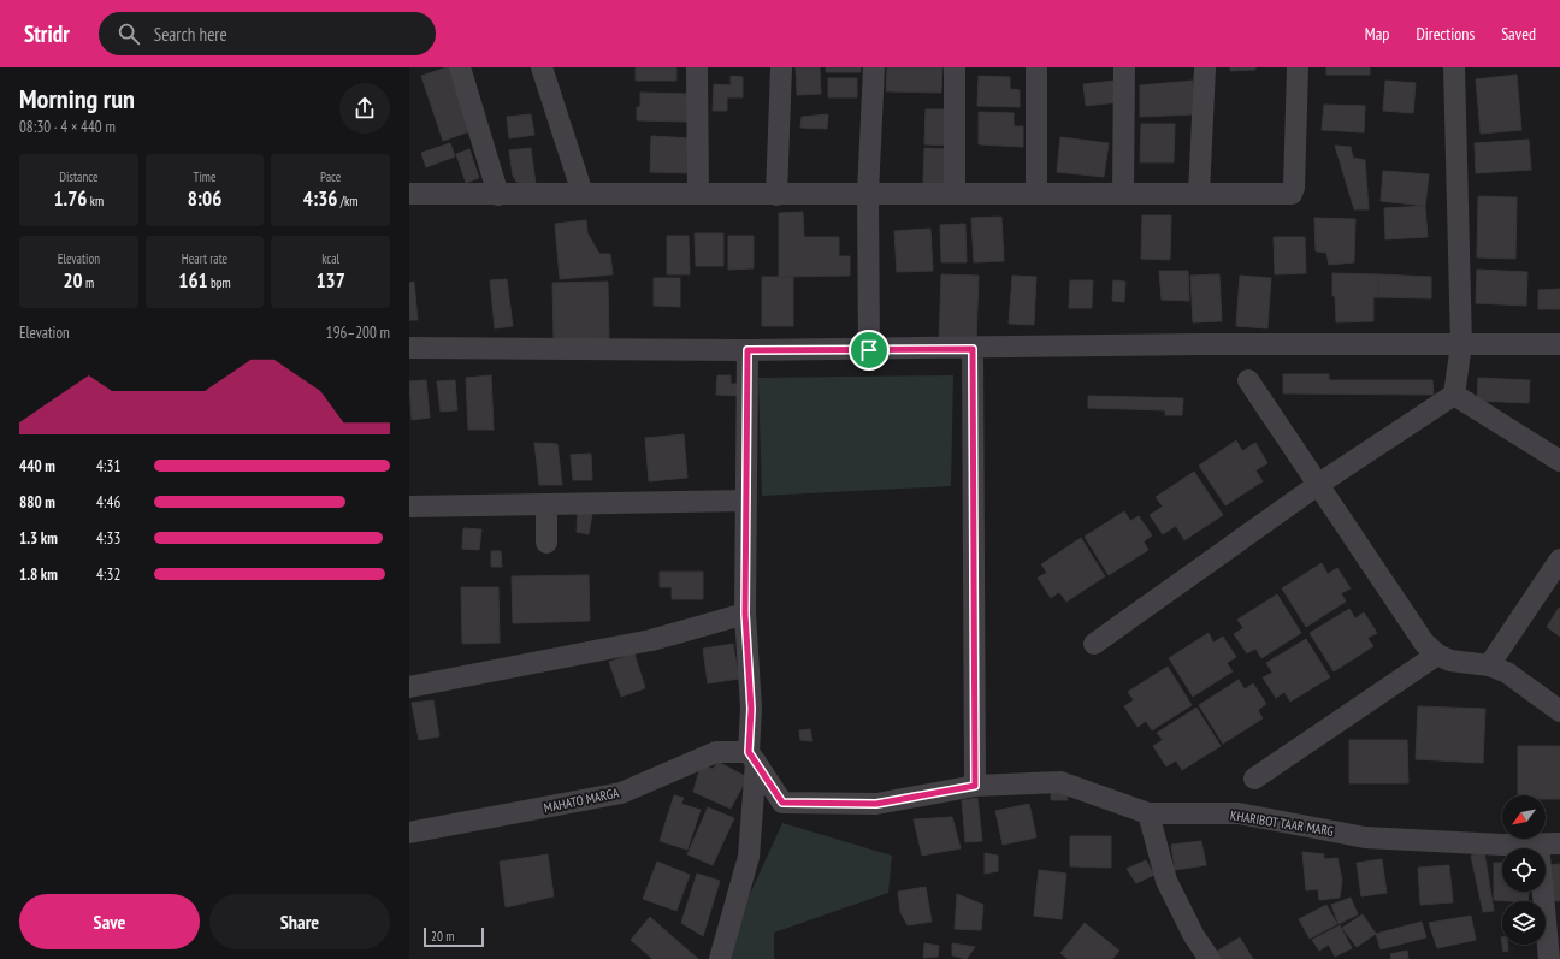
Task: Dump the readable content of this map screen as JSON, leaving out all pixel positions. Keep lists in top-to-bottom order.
{
  "streets": {
    "street": ["MAHATO MARGA", "KHARIBOT TAAR MARG"]
  },
  "crossings": [
    ["MAHATO MARGA", "KHARIBOT TAAR MARG"]
  ],
  "scale_bar": "20 m",
  "north": "bottom left",
  "page": {
    "header": "Stridr",
    "search": "Search here",
    "nav": ["Map", "Directions", "Saved"],
    "heading": ["Morning run", "08:30 · 4 × 440 m"],
    "stats": [
      ["Distance", "1.76 km"],
      ["Time", "8:06"],
      ["Pace", "4:36 /km"],
      ["Elevation", "20 m"],
      ["Heart rate", "161 bpm"],
      ["kcal", "137"]
    ],
    "chart": ["Elevation", "196–200 m"],
    "list": [
      {
        "name": "440 m",
        "note": "4:31"
      },
      {
        "name": "880 m",
        "note": "4:46"
      },
      {
        "name": "1.3 km",
        "note": "4:33"
      },
      {
        "name": "1.8 km",
        "note": "4:32"
      }
    ],
    "buttons": ["Save", "Share"],
    "scale": "20 m"
  }
}
